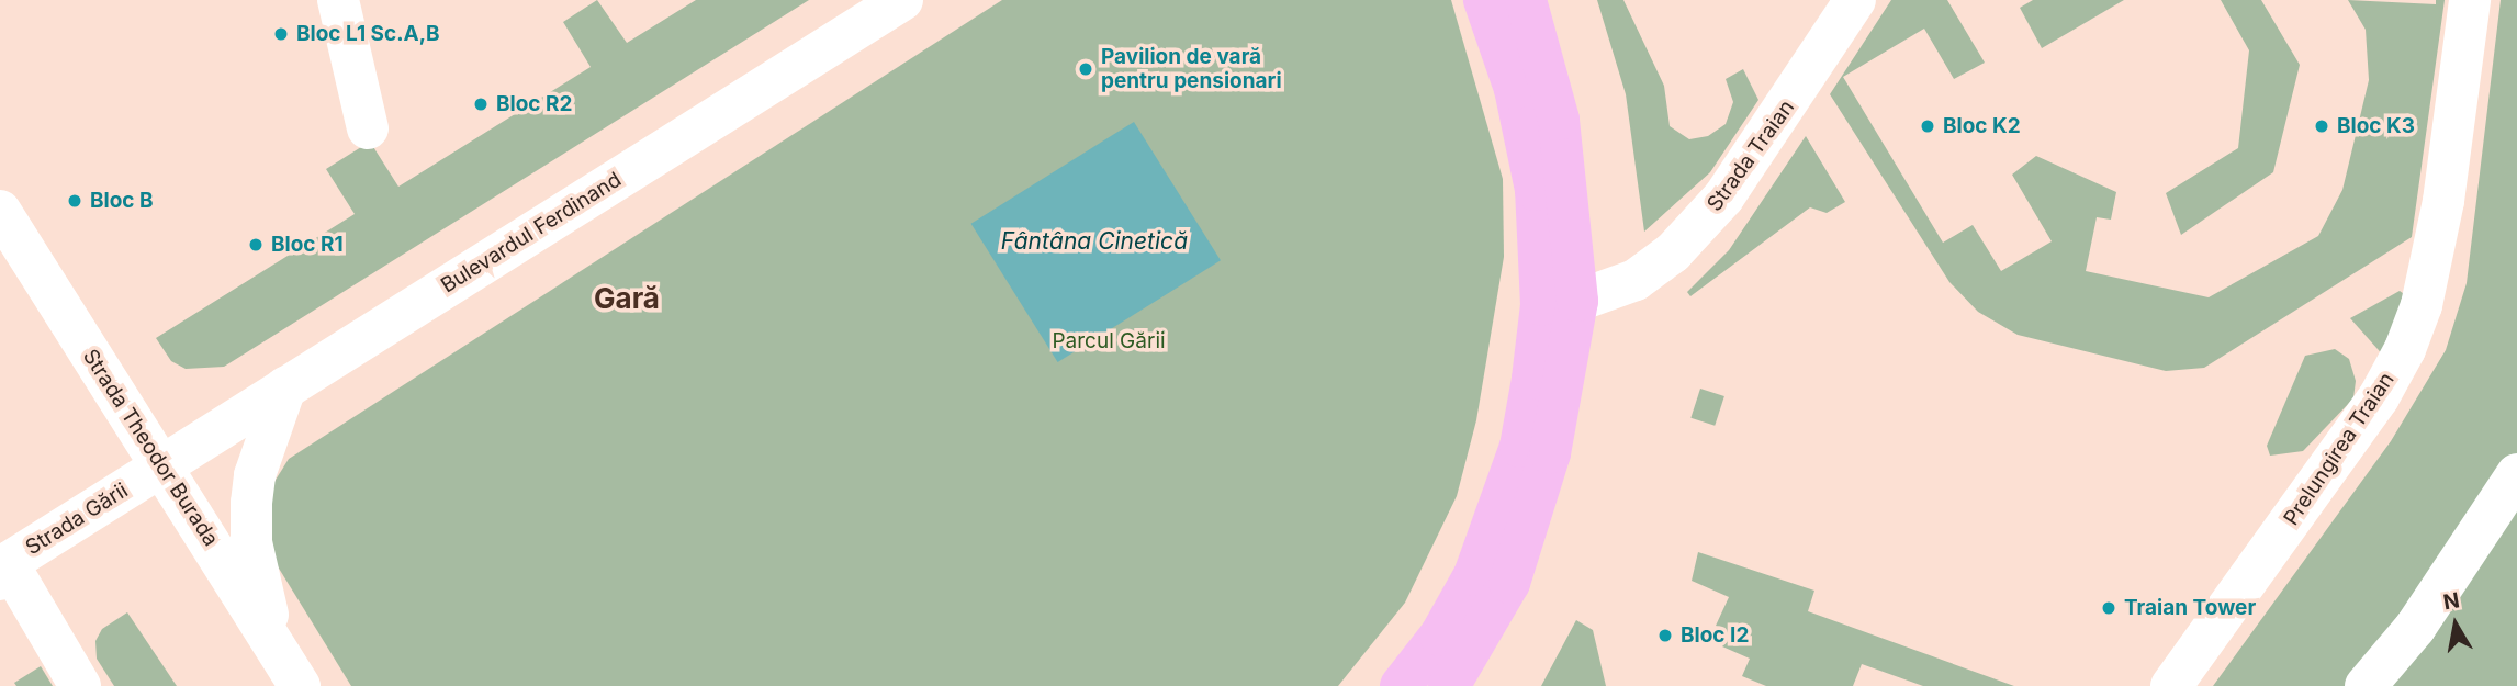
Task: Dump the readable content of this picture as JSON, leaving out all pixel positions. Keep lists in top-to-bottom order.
{
  "streets": {
    "street": [
      "Strada Traian",
      "Bulevardul Ferdinand",
      "Strada Theodor Burada",
      "Prelungirea Traian",
      "Strada Gării"
    ]
  },
  "crossings": [
    ["Bulevardul Ferdinand", "Strada Theodor Burada"],
    ["Bulevardul Ferdinand", "Strada Gării"],
    ["Strada Theodor Burada", "Strada Gării"]
  ],
  "districts": ["Gară"],
  "water": ["Fântâna Cinetică"],
  "parks": ["Parcul Gării"],
  "places": [
    "Bloc L1 Sc.A,B",
    "Pavilion de vară pentru pensionari",
    "Bloc R2",
    "Bloc K2",
    "Bloc K3",
    "Bloc B",
    "Bloc R1",
    "Traian Tower",
    "Bloc I2"
  ],
  "north": "top"
}
